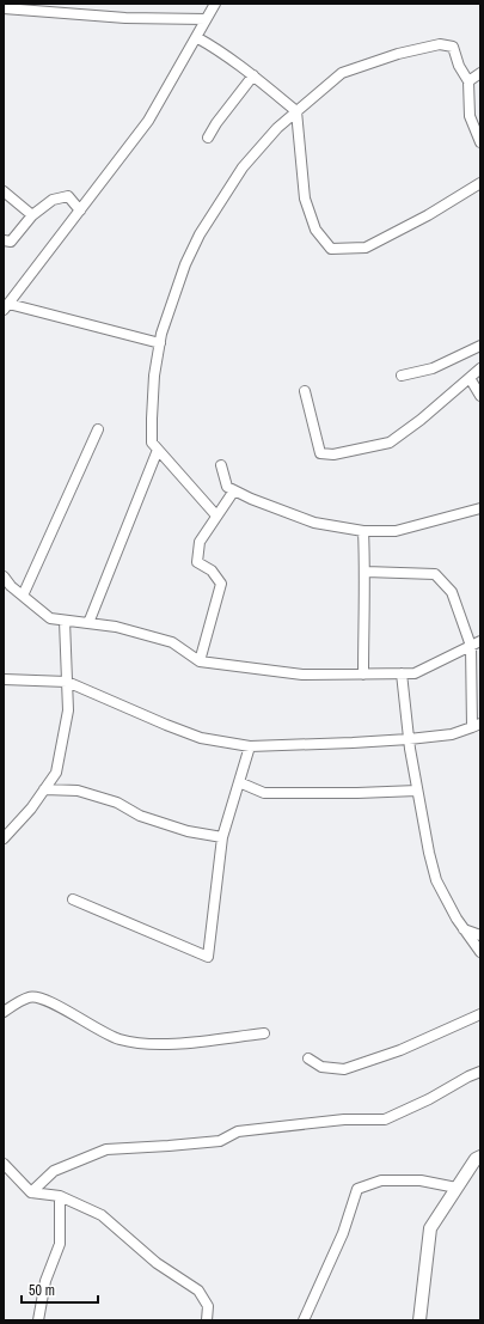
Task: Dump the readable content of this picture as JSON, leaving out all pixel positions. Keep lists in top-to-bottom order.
{
  "scale_bar": "50 m"
}
